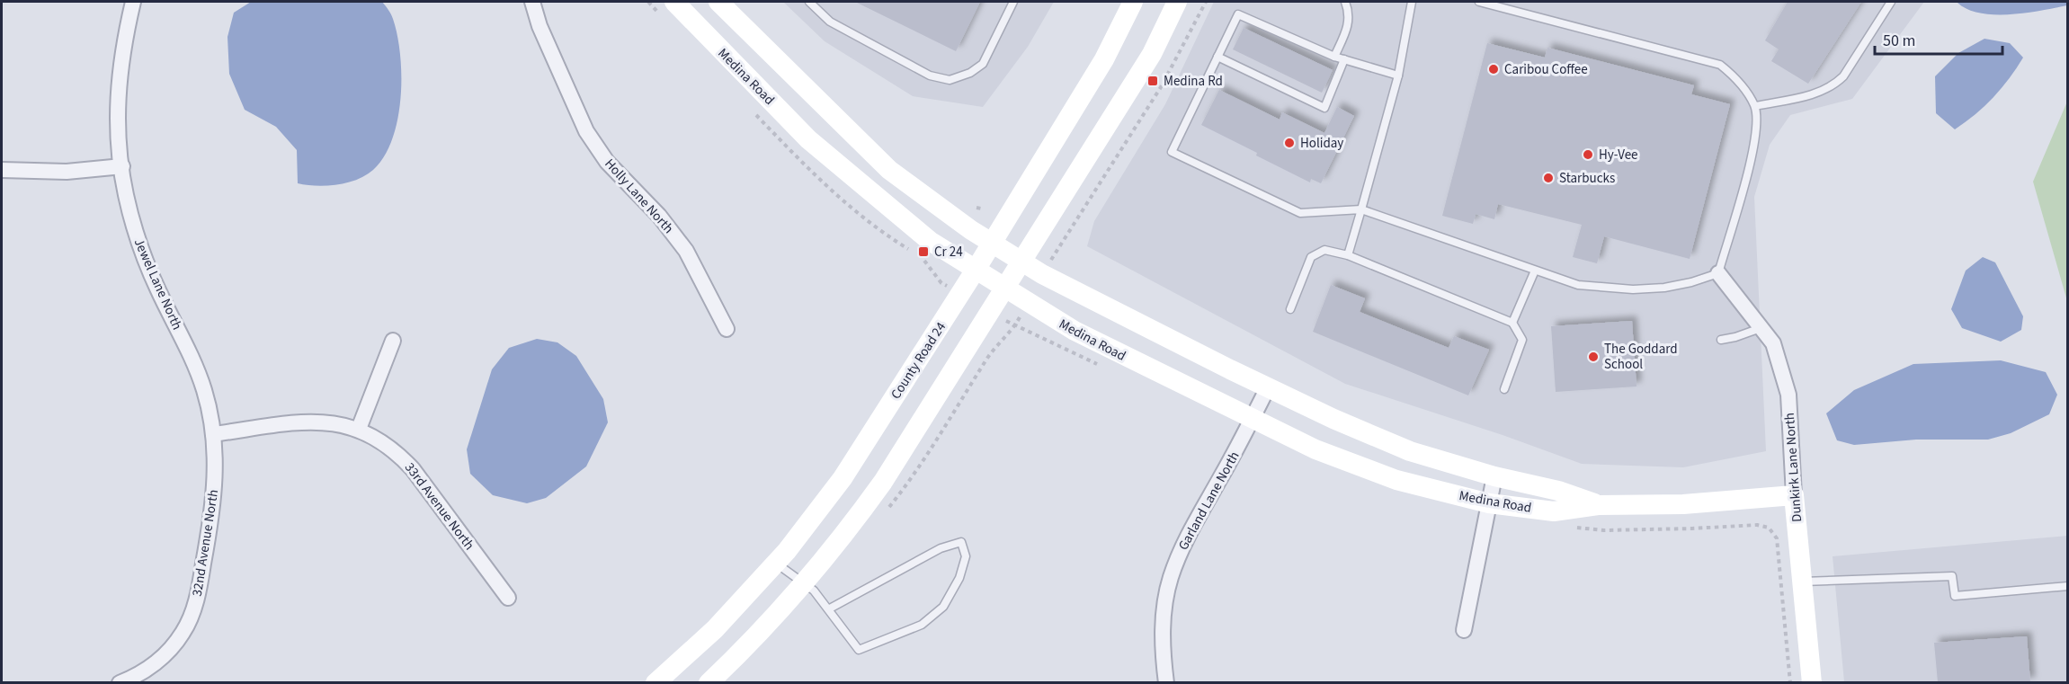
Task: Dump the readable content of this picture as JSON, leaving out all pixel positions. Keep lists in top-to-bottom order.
{
  "streets": {
    "street": [
      "Medina Road",
      "Holly Lane North",
      "Jewel Lane North",
      "County Road 24",
      "Dunkirk Lane North",
      "Garland Lane North",
      "33rd Avenue North",
      "32nd Avenue North"
    ]
  },
  "crossings": [
    ["Medina Road", "County Road 24"],
    ["Medina Road", "Dunkirk Lane North"],
    ["Medina Road", "Garland Lane North"],
    ["Jewel Lane North", "33rd Avenue North"],
    ["Jewel Lane North", "32nd Avenue North"],
    ["33rd Avenue North", "32nd Avenue North"]
  ],
  "places": {
    "other": [
      "Caribou Coffee",
      "Holiday",
      "Hy-Vee",
      "Starbucks",
      "The Goddard School"
    ],
    "transit": ["Medina Rd", "Cr 24"]
  },
  "scale_bar": "50 m"
}
